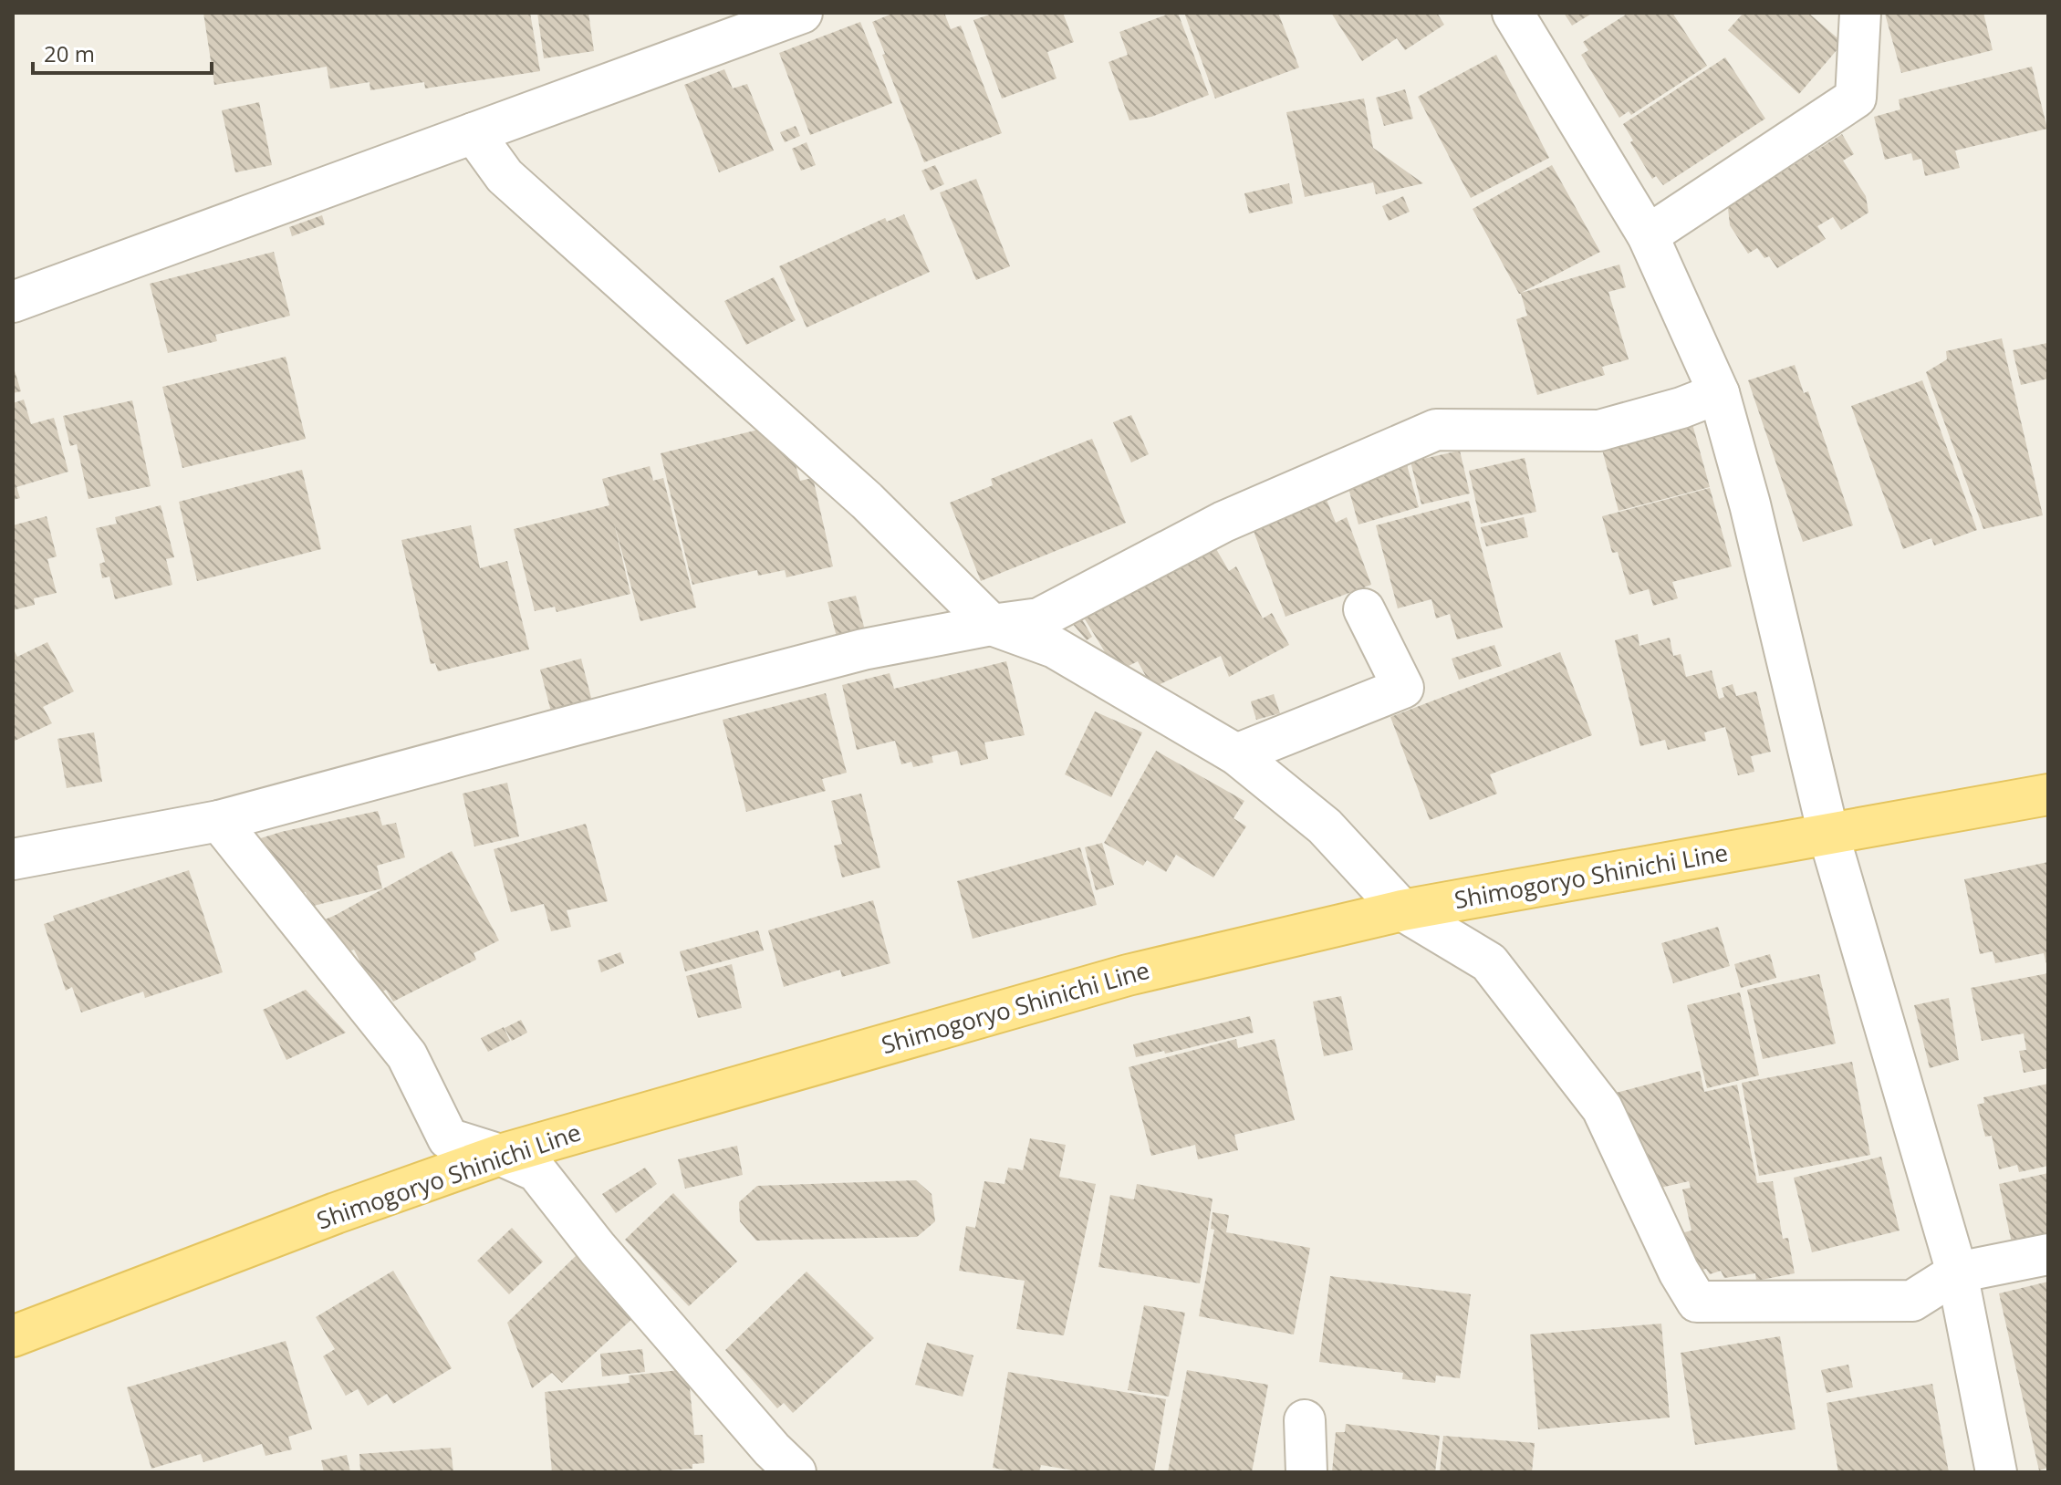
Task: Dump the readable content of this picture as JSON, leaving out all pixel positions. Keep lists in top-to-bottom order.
{
  "streets": {
    "main road": ["Shimogoryo Shinichi Line"]
  },
  "scale_bar": "20 m"
}
